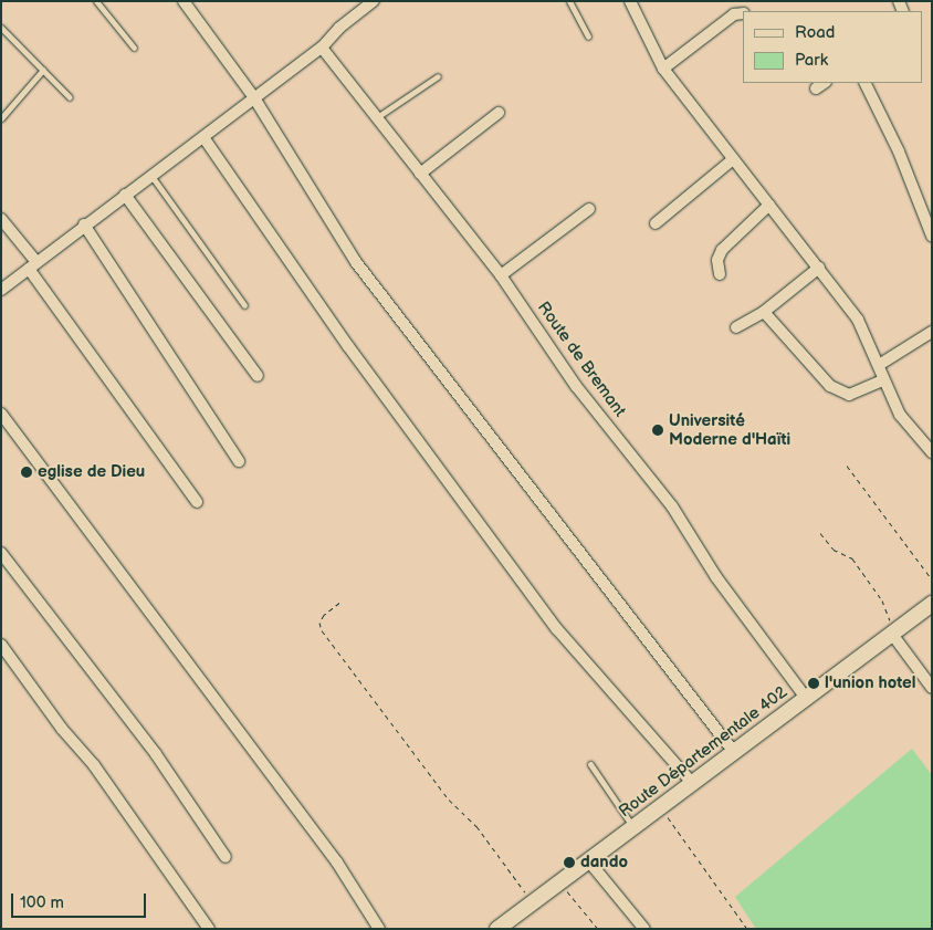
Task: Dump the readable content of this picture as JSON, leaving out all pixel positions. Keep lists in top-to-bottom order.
{
  "streets": {
    "main road": ["Route Départementale 402"],
    "street": ["Route de Bremant"]
  },
  "crossings": [
    ["Route de Bremant", "Route Départementale 402"]
  ],
  "places": [
    "Université Moderne d'Haïti",
    "eglise de Dieu",
    "l'union hotel",
    "dando"
  ],
  "legend": ["Road", "Park"],
  "scale_bar": "100 m"
}
